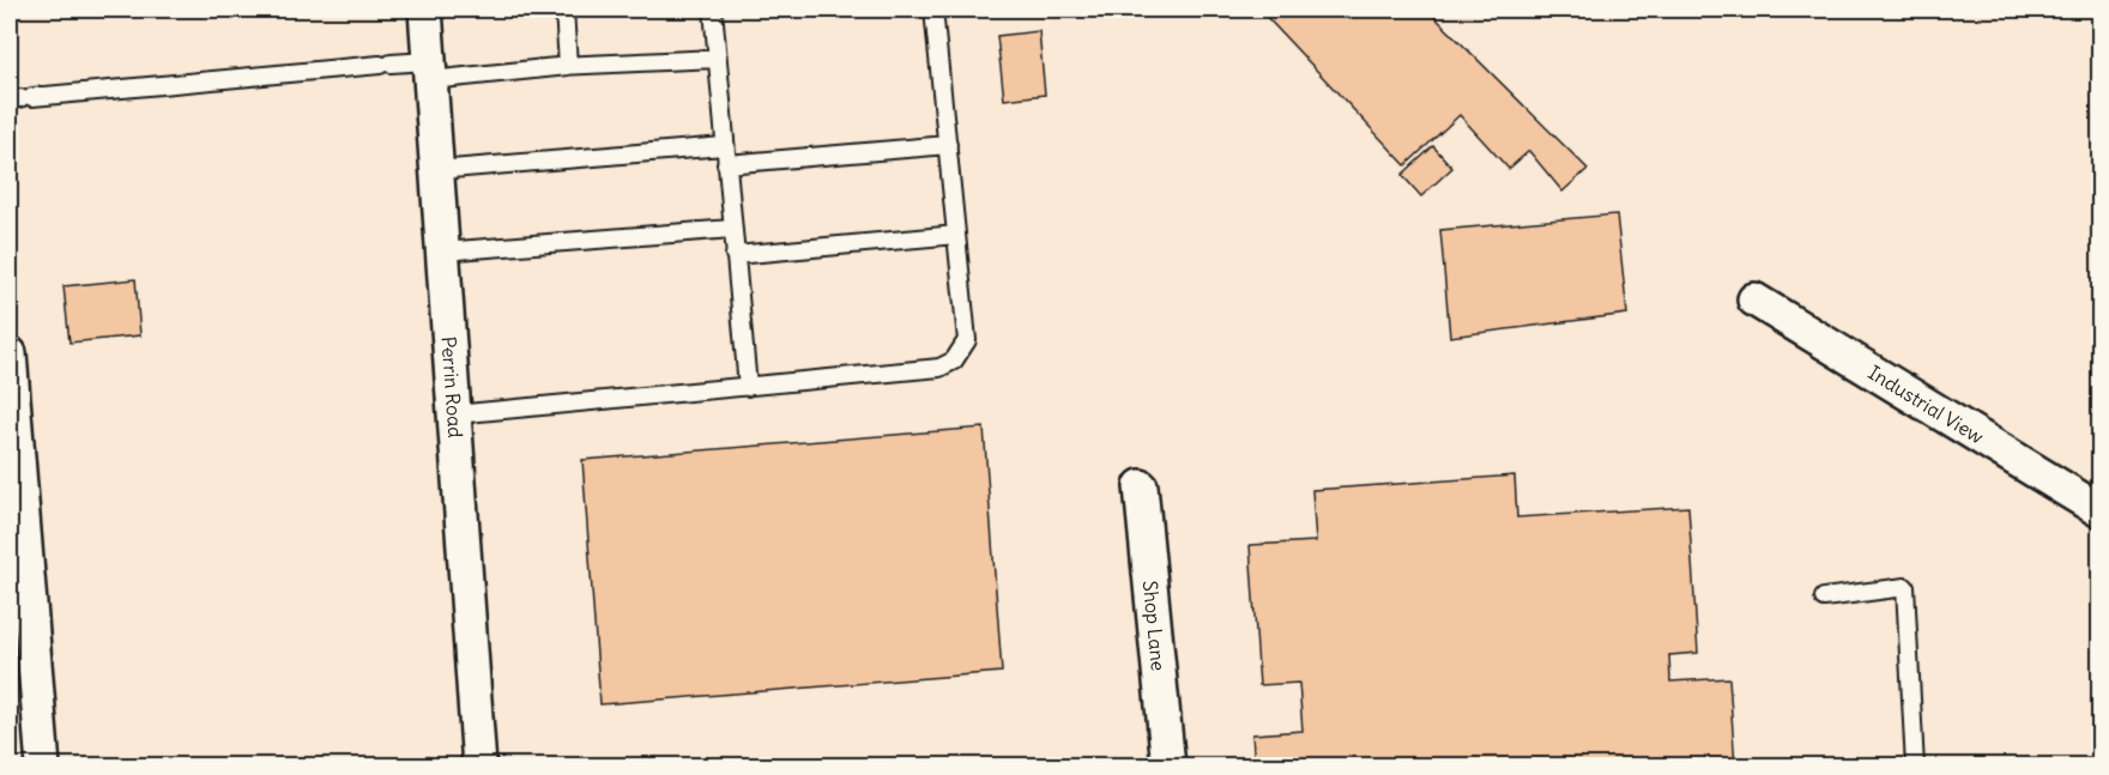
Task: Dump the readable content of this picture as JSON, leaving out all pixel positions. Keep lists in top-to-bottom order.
{
  "streets": {
    "street": ["Perrin Road", "Industrial View", "Shop Lane"]
  }
}
